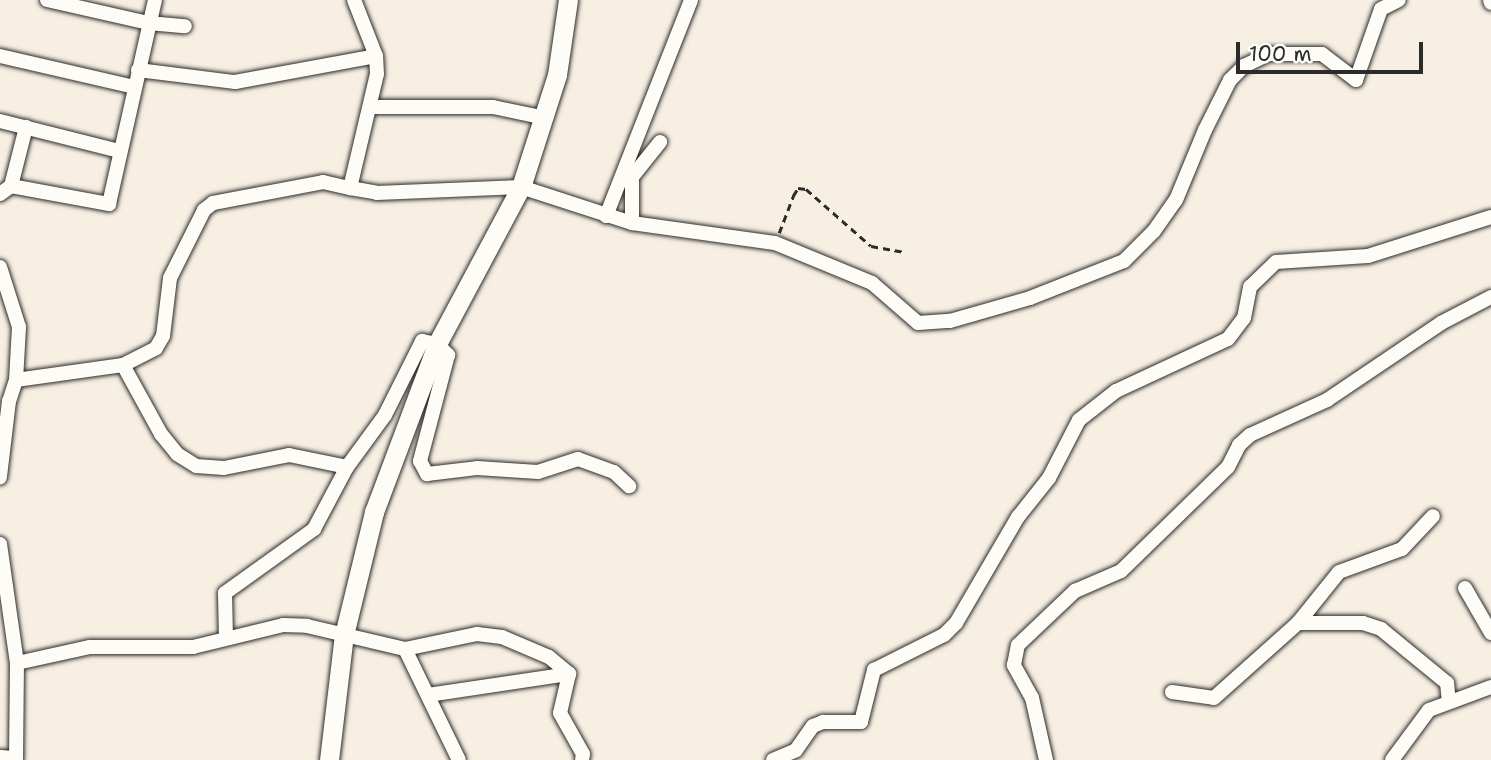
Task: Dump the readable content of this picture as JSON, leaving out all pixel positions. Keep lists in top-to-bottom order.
{
  "scale_bar": "100 m"
}
